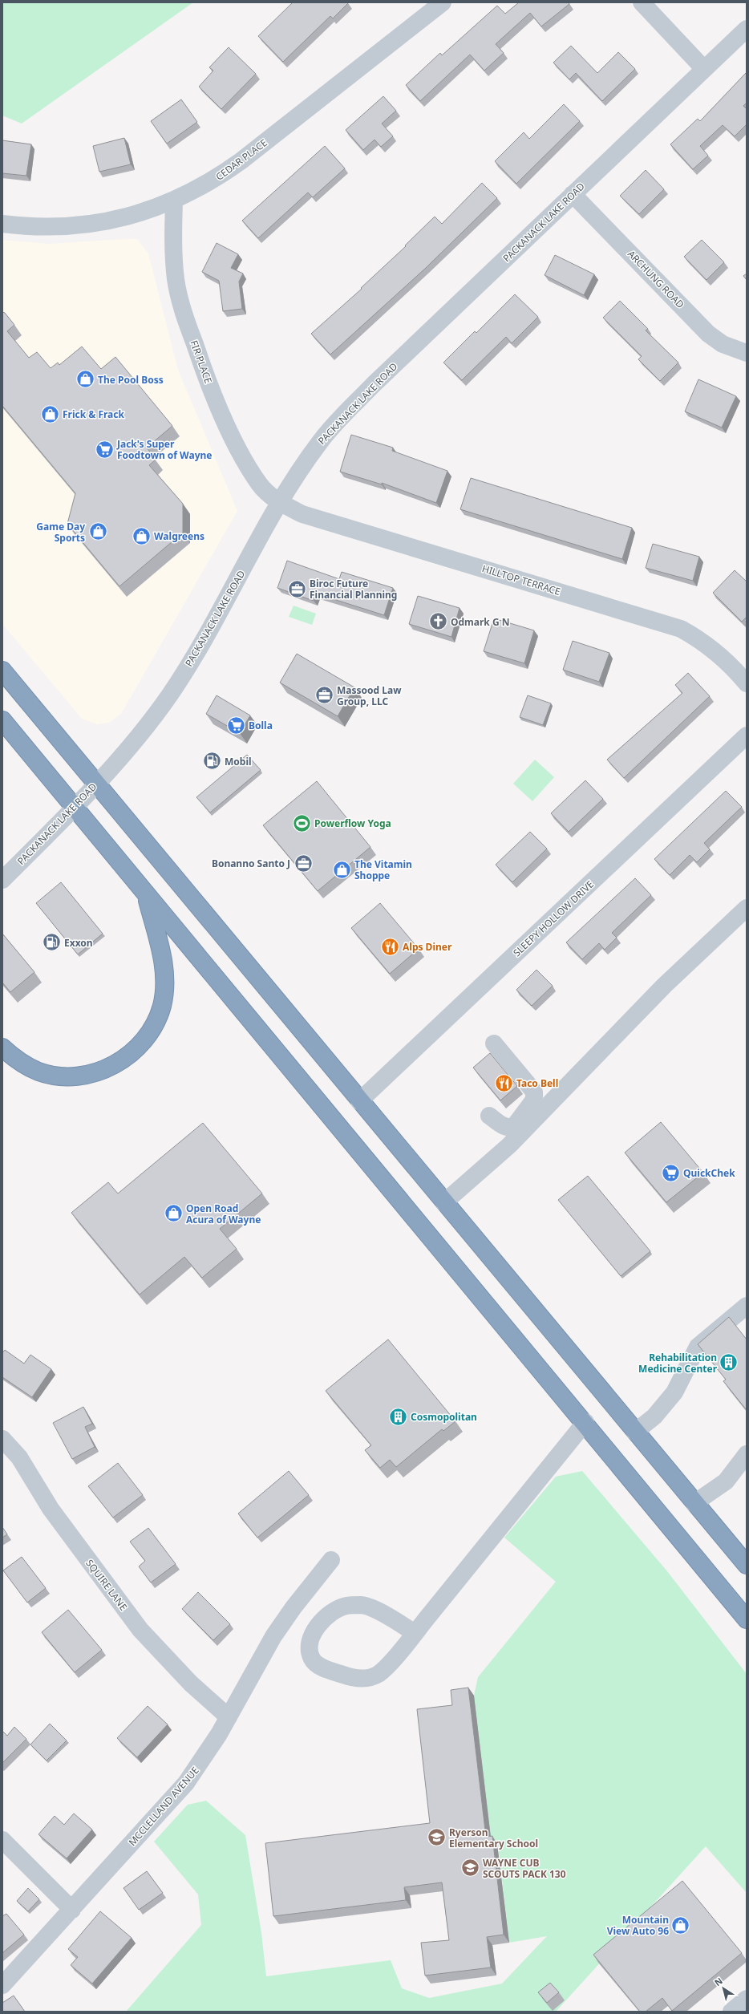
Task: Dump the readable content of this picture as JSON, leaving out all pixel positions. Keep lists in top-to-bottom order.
{
  "streets": {
    "street": [
      "CEDAR PLACE",
      "PACKANACK LAKE ROAD",
      "ARCHUNG ROAD",
      "FIR PLACE",
      "HILLTOP TERRACE",
      "SLEEPY HOLLOW DRIVE",
      "SQUIRE LANE",
      "MCCLELLAND AVENUE"
    ]
  },
  "crossings": [
    ["CEDAR PLACE", "FIR PLACE"],
    ["PACKANACK LAKE ROAD", "ARCHUNG ROAD"],
    ["PACKANACK LAKE ROAD", "FIR PLACE"],
    ["PACKANACK LAKE ROAD", "HILLTOP TERRACE"],
    ["FIR PLACE", "HILLTOP TERRACE"],
    ["SQUIRE LANE", "MCCLELLAND AVENUE"]
  ],
  "places": {
    "shop": [
      "The Pool Boss",
      "Frick & Frack",
      "Game Day Sports",
      "Walgreens",
      "The Vitamin Shoppe",
      "Open Road Acura of Wayne",
      "Mountain View Auto 96"
    ],
    "supermarket": ["Jack's Super Foodtown of Wayne", "Bolla", "QuickChek"],
    "office": ["Biroc Future Financial Planning", "Massood Law Group, LLC", "Bonanno Santo J"],
    "church": ["Odmark G N"],
    "fuel station": ["Mobil", "Exxon"],
    "sports": ["Powerflow Yoga"],
    "restaurant": ["Alps Diner", "Taco Bell"],
    "building": ["Rehabilitation Medicine Center", "Cosmopolitan"],
    "school or university": ["Ryerson Elementary School", "WAYNE CUB SCOUTS PACK 130"]
  },
  "north": "top left"
}
